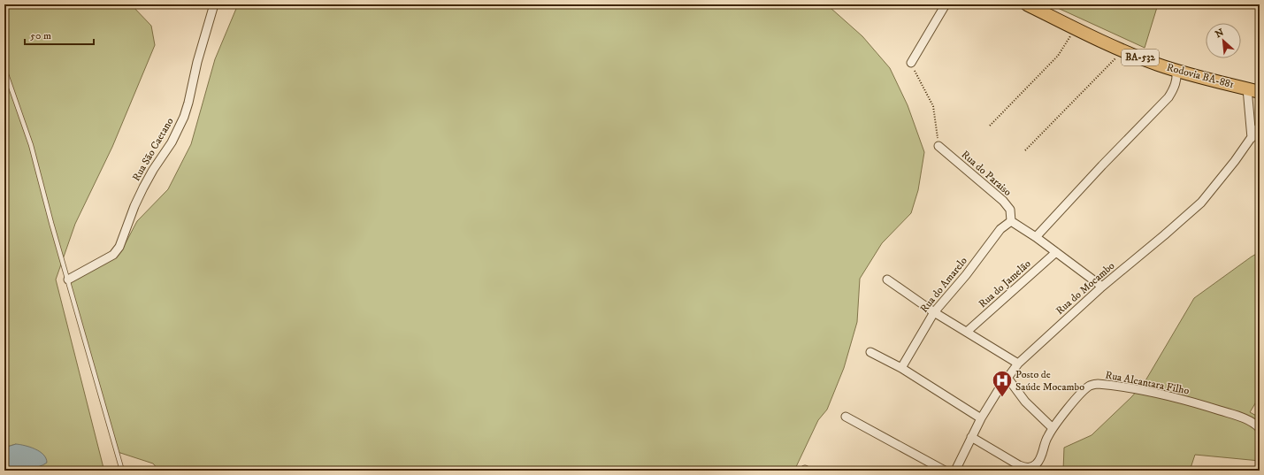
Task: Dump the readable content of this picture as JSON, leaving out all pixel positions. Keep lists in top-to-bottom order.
{
  "streets": {
    "main road": ["BA-532", "Rodovia BA-881"],
    "street": [
      "Rua São Caetano",
      "Rua do Paraiso",
      "Rua do Jamelão",
      "Rua do Amarelo",
      "Rua do Mocambo",
      "Rua Alcantara Filho"
    ]
  },
  "crossings": [
    ["Rua do Paraiso", "Rua do Amarelo"],
    ["Rua do Mocambo", "Rua Alcantara Filho"]
  ],
  "places": {
    "hospital": ["Posto de Saúde Mocambo"]
  },
  "scale_bar": "50 m",
  "north": "top left"
}
